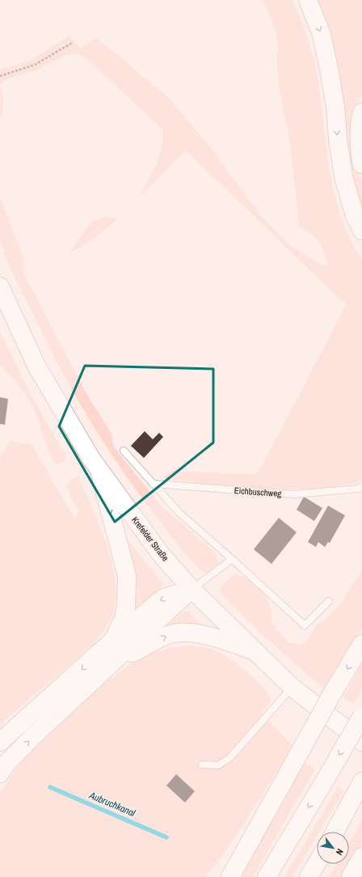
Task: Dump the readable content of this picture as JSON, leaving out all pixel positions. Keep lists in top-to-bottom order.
{
  "streets": {
    "main road": ["Krefelder Straße"],
    "lane": ["Eichbuschweg"]
  },
  "water": ["Aubruchkanal"],
  "north": "bottom right"
}
